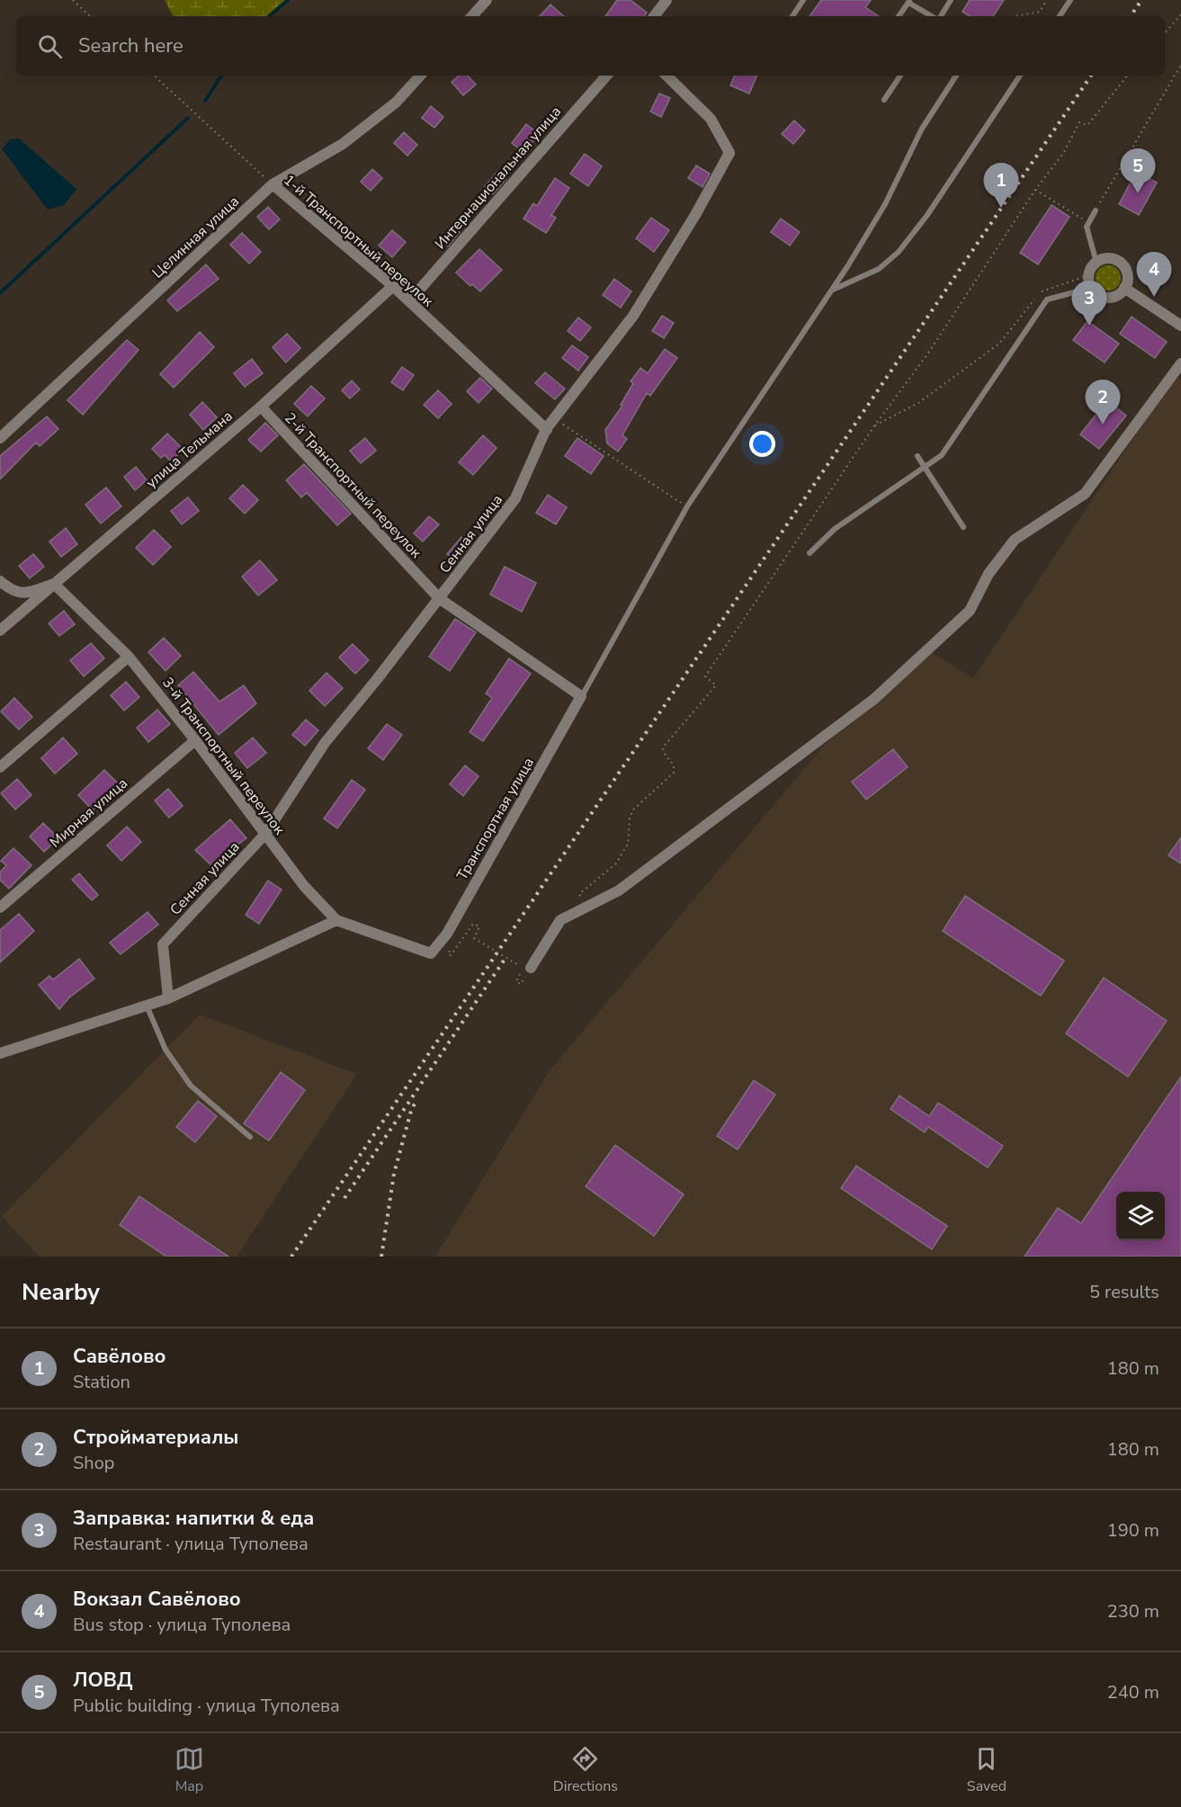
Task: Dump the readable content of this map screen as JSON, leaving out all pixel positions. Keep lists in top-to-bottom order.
{
  "streets": {
    "street": [
      "Интернациональная улица",
      "Целинная улица",
      "1-й Транспортный переулок",
      "улица Тельмана",
      "2-й Транспортный переулок",
      "Сенная улица",
      "3-й Транспортный переулок",
      "Мирная улица",
      "Транспортная улица"
    ]
  },
  "crossings": [
    ["Интернациональная улица", "1-й Транспортный переулок"],
    ["Целинная улица", "1-й Транспортный переулок"],
    ["1-й Транспортный переулок", "улица Тельмана"],
    ["1-й Транспортный переулок", "Сенная улица"],
    ["улица Тельмана", "2-й Транспортный переулок"],
    ["улица Тельмана", "3-й Транспортный переулок"],
    ["2-й Транспортный переулок", "Сенная улица"],
    ["2-й Транспортный переулок", "Транспортная улица"],
    ["Сенная улица", "3-й Транспортный переулок"],
    ["3-й Транспортный переулок", "Мирная улица"],
    ["3-й Транспортный переулок", "Транспортная улица"]
  ],
  "page": {
    "search": "Search here",
    "pins": [
      "5",
      "1",
      "4",
      "3",
      "2"
    ],
    "heading": ["Nearby", "5 results"],
    "list": [
      {
        "mark": "1",
        "name": "Савёлово",
        "note": "Station",
        "value": "180 m"
      },
      {
        "mark": "2",
        "name": "Стройматериалы",
        "note": "Shop",
        "value": "180 m"
      },
      {
        "mark": "3",
        "name": "Заправка: напитки & еда",
        "note": "Restaurant · улица Туполева",
        "value": "190 m"
      },
      {
        "mark": "4",
        "name": "Вокзал Савёлово",
        "note": "Bus stop · улица Туполева",
        "value": "230 m"
      },
      {
        "mark": "5",
        "name": "ЛОВД",
        "note": "Public building · улица Туполева",
        "value": "240 m"
      }
    ],
    "nav": ["Map", "Directions", "Saved"]
  }
}
